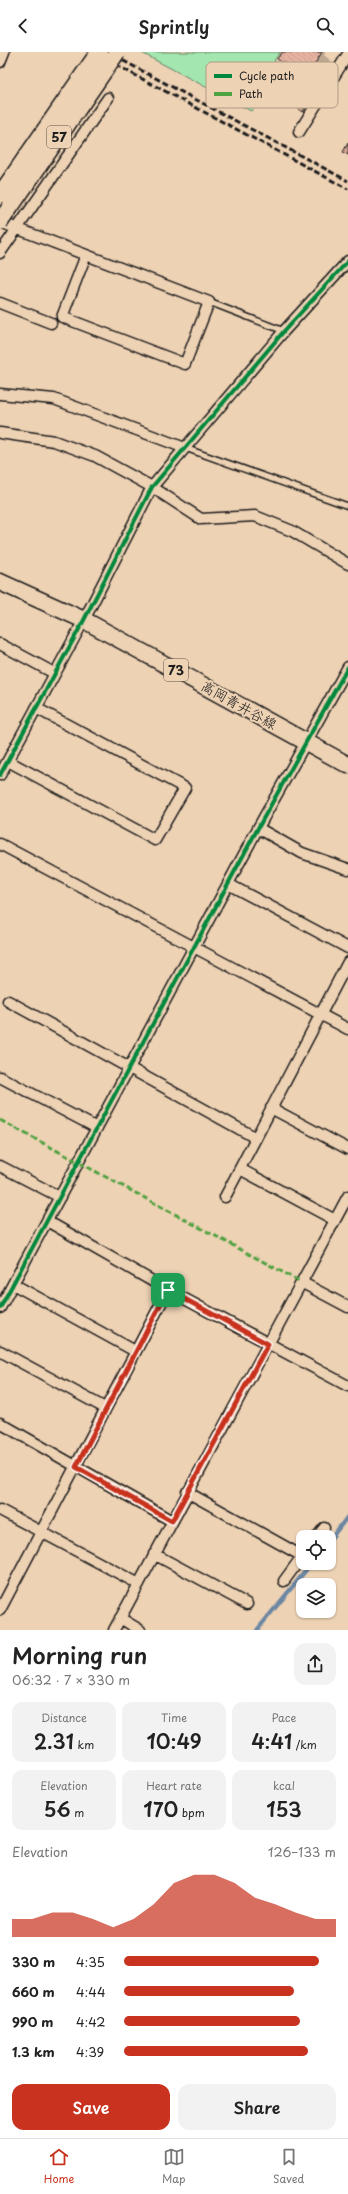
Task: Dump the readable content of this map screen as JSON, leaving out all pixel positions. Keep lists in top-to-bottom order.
{
  "streets": {
    "main road": ["57", "73", "高岡青井谷線"]
  },
  "legend": ["Cycle path", "Path"],
  "page": {
    "header": "Sprintly",
    "heading": ["Morning run", "06:32 · 7 × 330 m"],
    "stats": [
      ["Distance", "2.31 km"],
      ["Time", "10:49"],
      ["Pace", "4:41 /km"],
      ["Elevation", "56 m"],
      ["Heart rate", "170 bpm"],
      ["kcal", "153"]
    ],
    "chart": ["Elevation", "126–133 m"],
    "list": [
      {
        "name": "330 m",
        "note": "4:35"
      },
      {
        "name": "660 m",
        "note": "4:44"
      },
      {
        "name": "990 m",
        "note": "4:42"
      },
      {
        "name": "1.3 km",
        "note": "4:39"
      }
    ],
    "buttons": ["Save", "Share"],
    "tabs": ["Home", "Map", "Saved"]
  }
}
